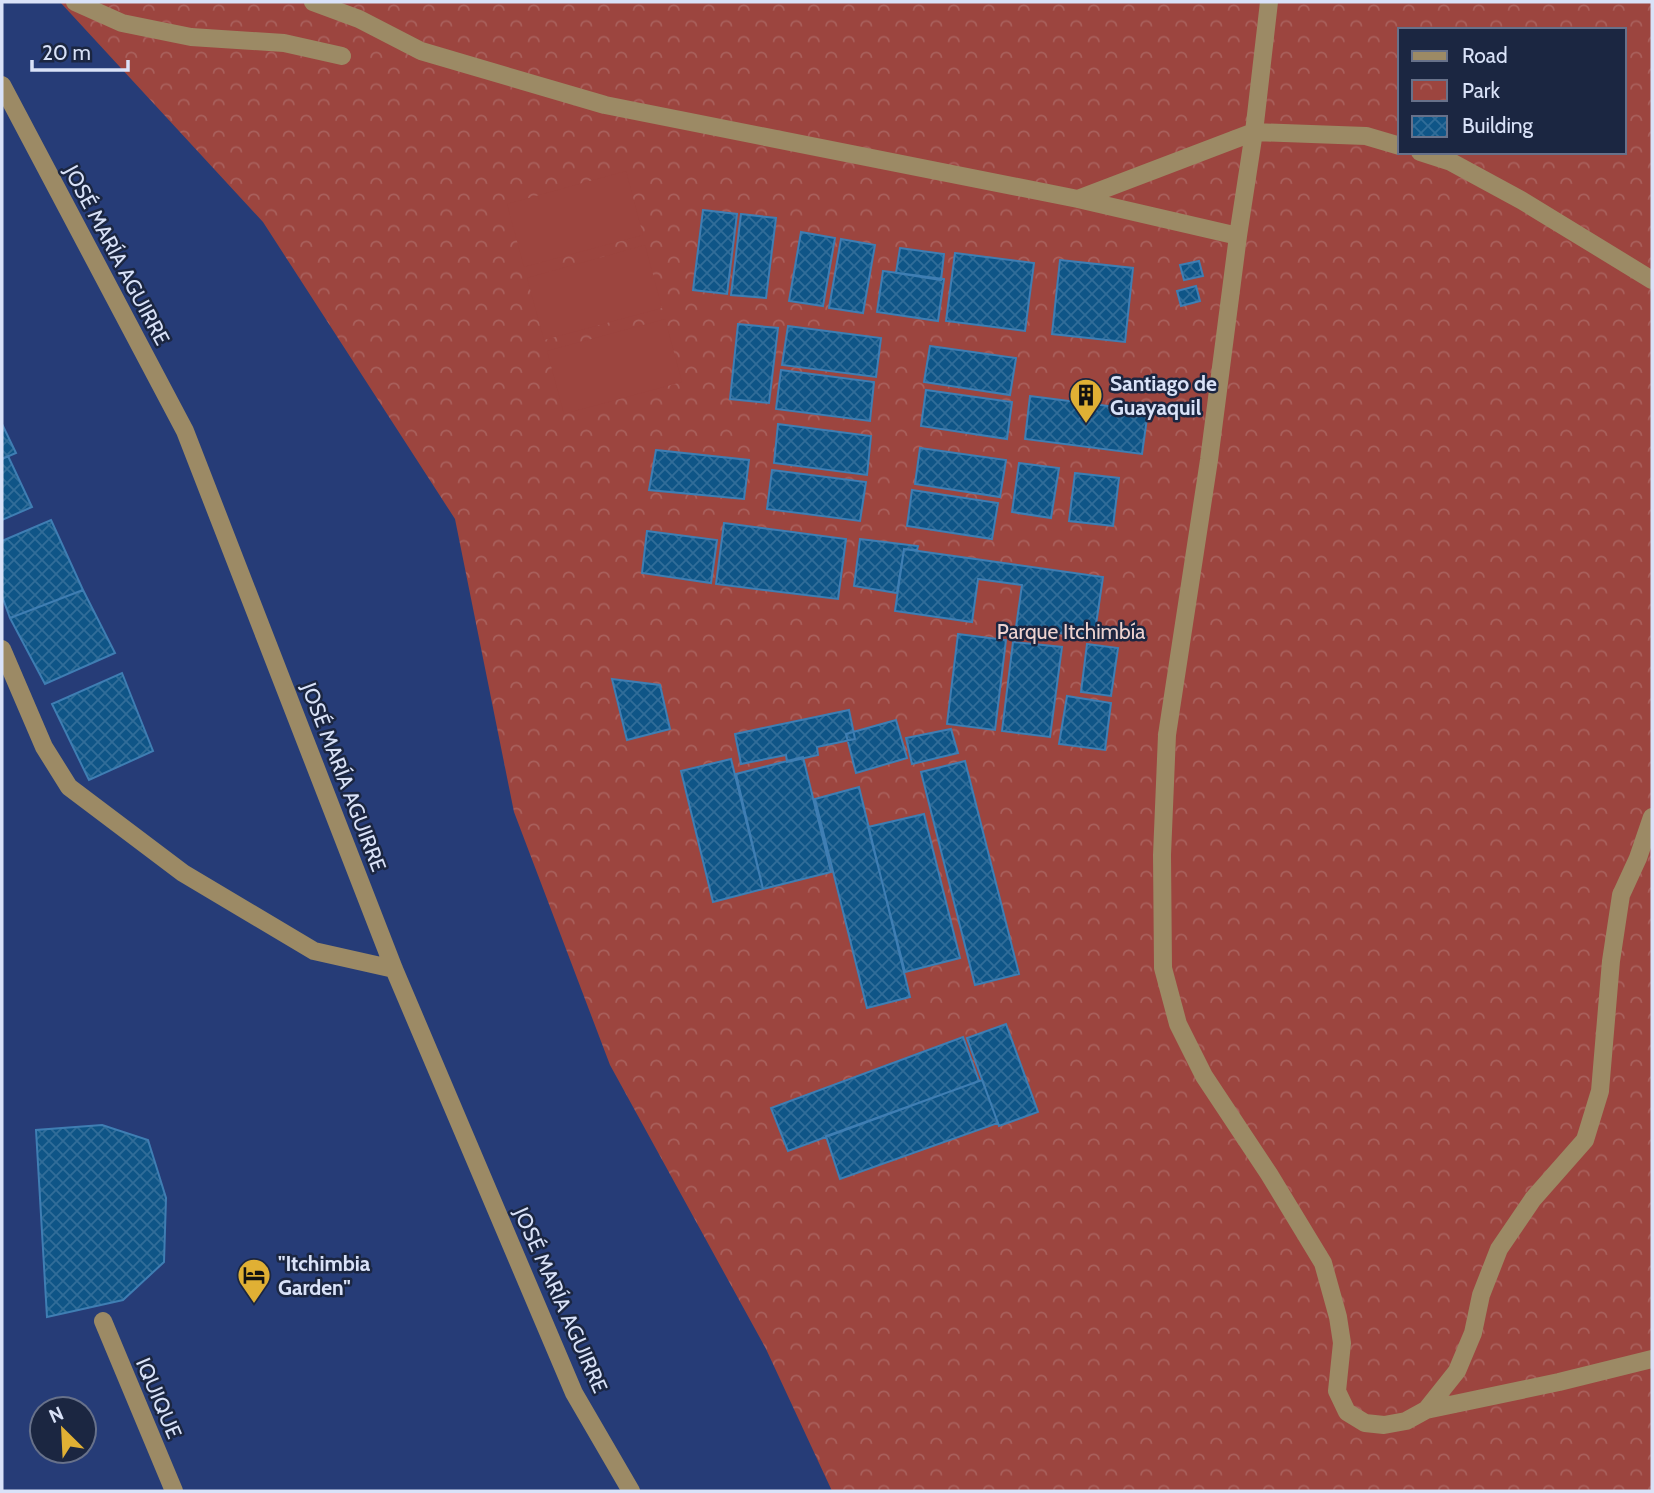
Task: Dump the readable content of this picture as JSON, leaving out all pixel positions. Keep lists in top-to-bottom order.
{
  "streets": {
    "street": ["JOSÉ MARÍA AGUIRRE", "IQUIQUE"]
  },
  "parks": ["Parque Itchimbía"],
  "places": {
    "building": ["Santiago de Guayaquil"],
    "hotel": ["\"Itchimbia Garden\""]
  },
  "legend": ["Road", "Park", "Building"],
  "scale_bar": "20 m",
  "north": "top left"
}
